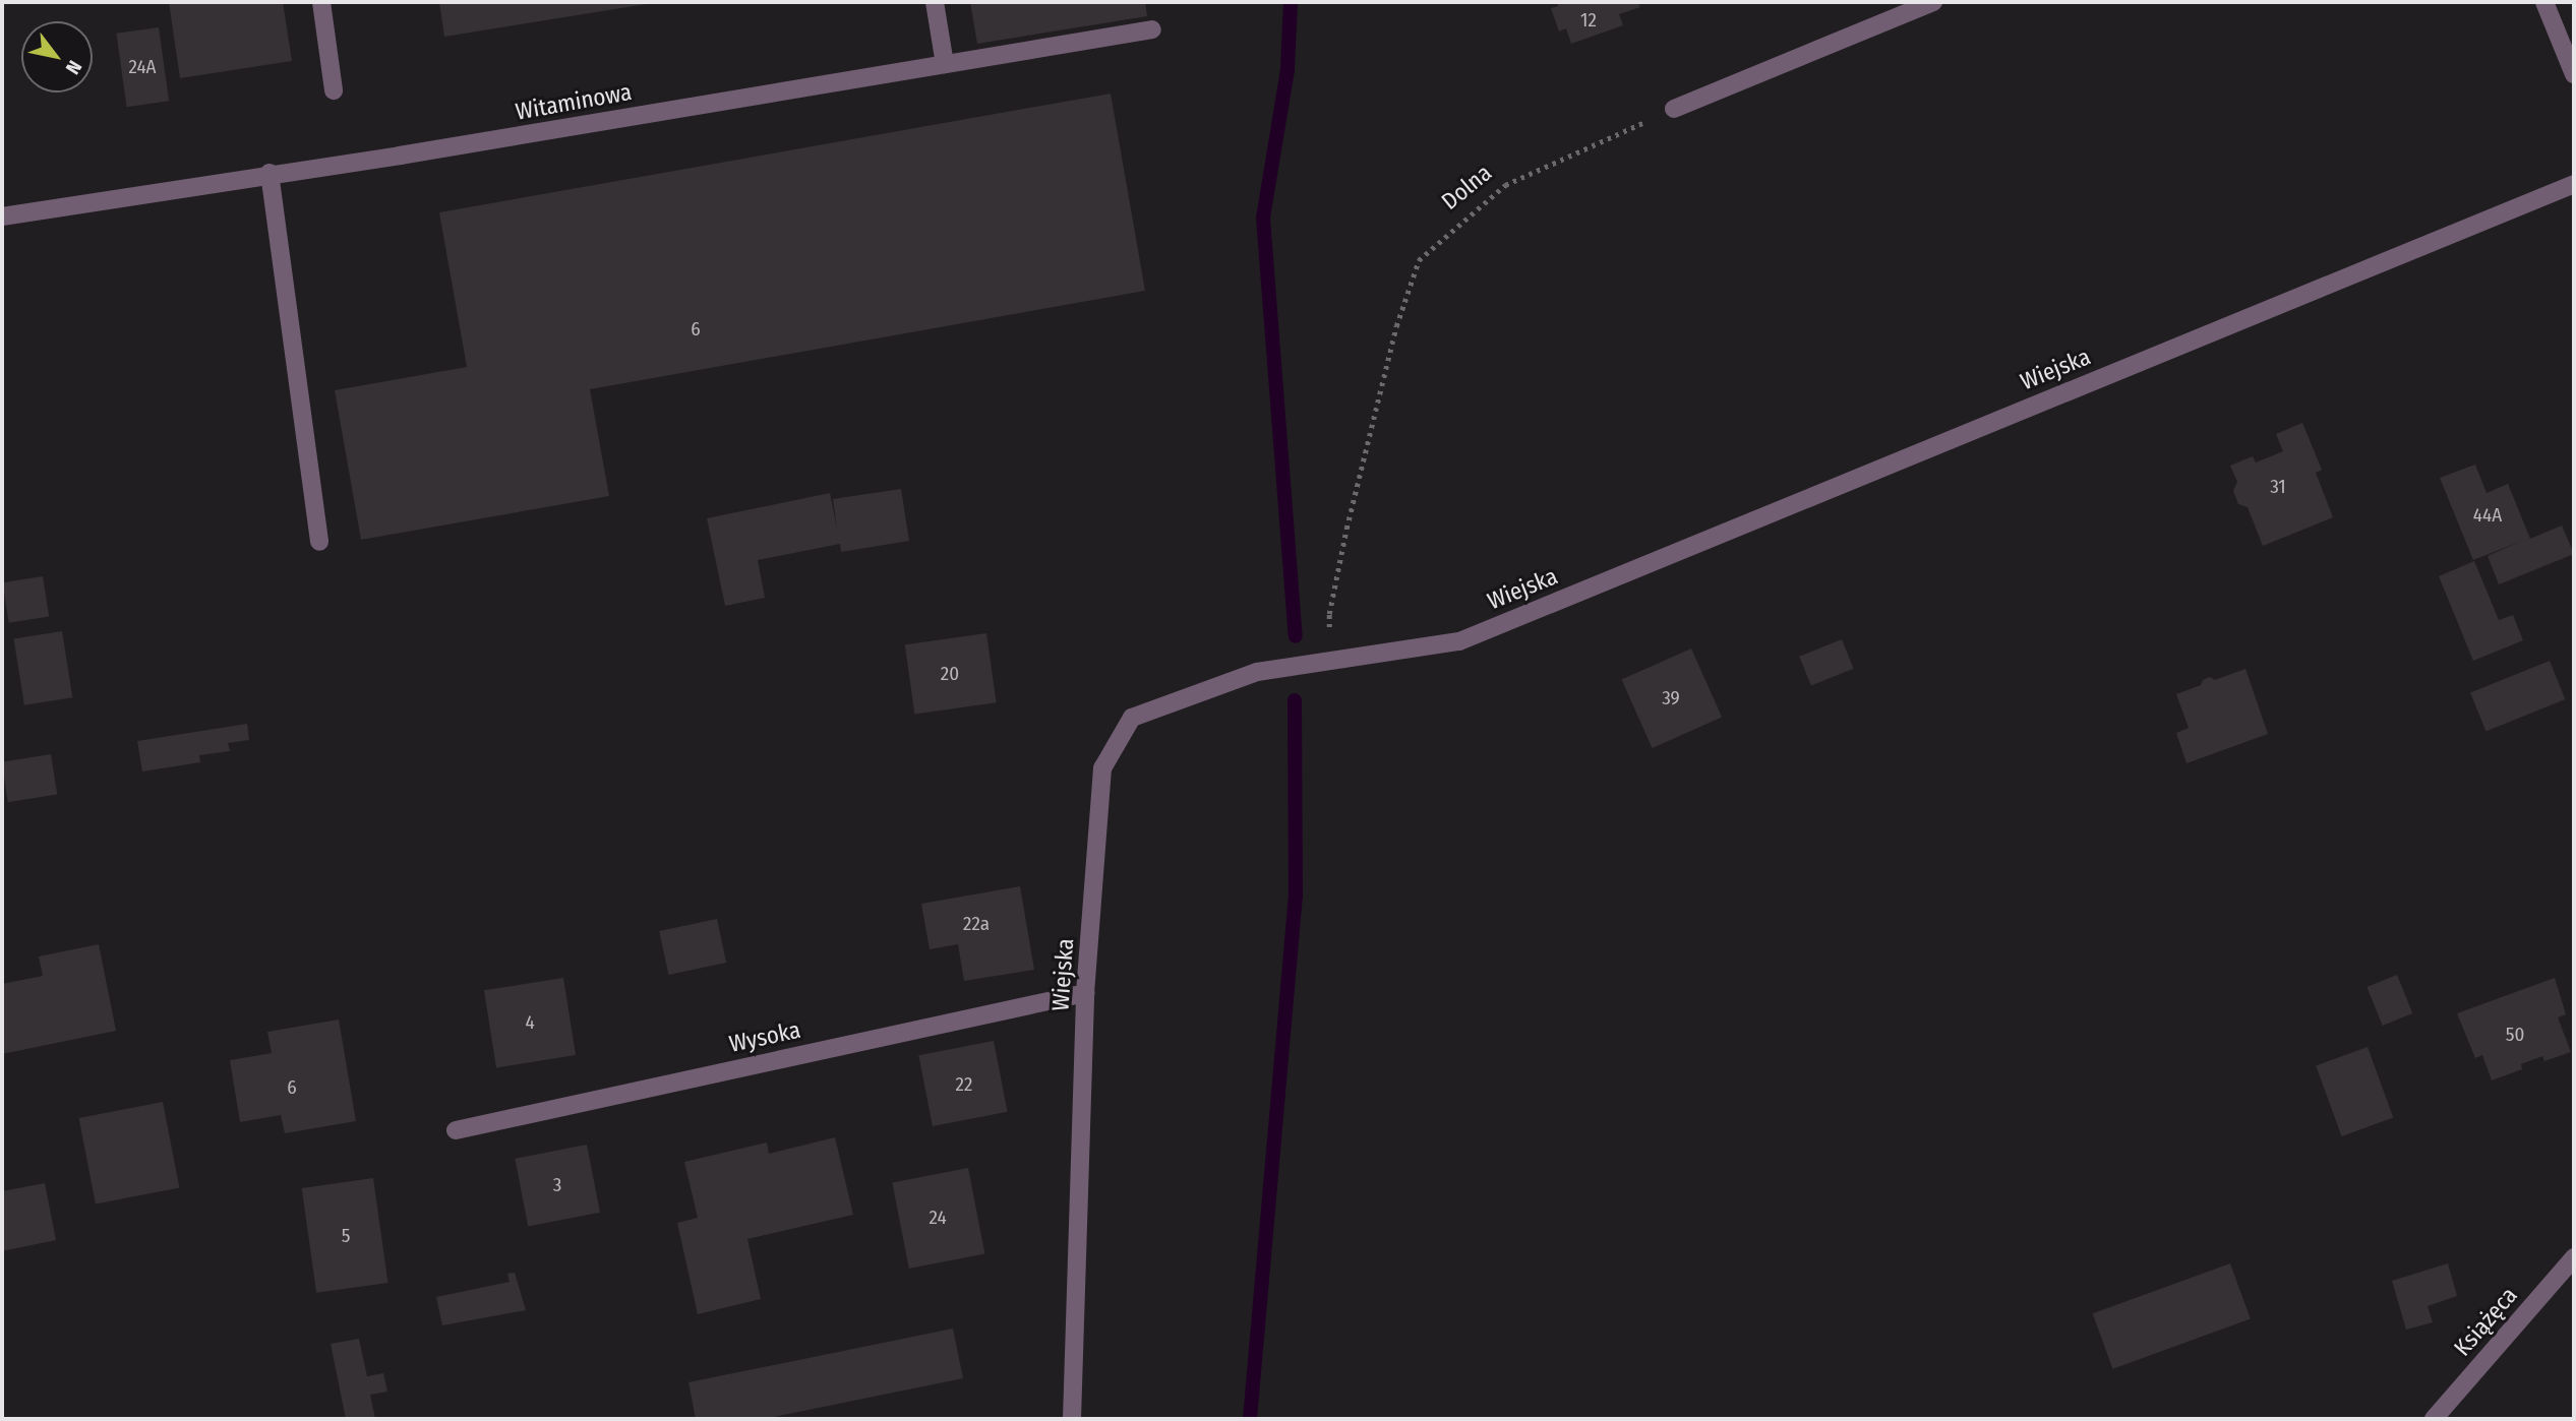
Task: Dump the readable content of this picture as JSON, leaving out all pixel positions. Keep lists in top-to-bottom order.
{
  "streets": {
    "street": [
      "Witaminowa",
      "Wiejska",
      "Wysoka",
      "Książęca"
    ],
    "path": ["Dolna"]
  },
  "crossings": [
    ["Dolna", "Wiejska"],
    ["Wiejska", "Wysoka"]
  ],
  "house_numbers": [
    "12",
    "24A",
    "6",
    "31",
    "44A",
    "20",
    "39",
    "22a",
    "4",
    "50",
    "22",
    "6",
    "3",
    "24",
    "5"
  ],
  "north": "bottom right"
}
